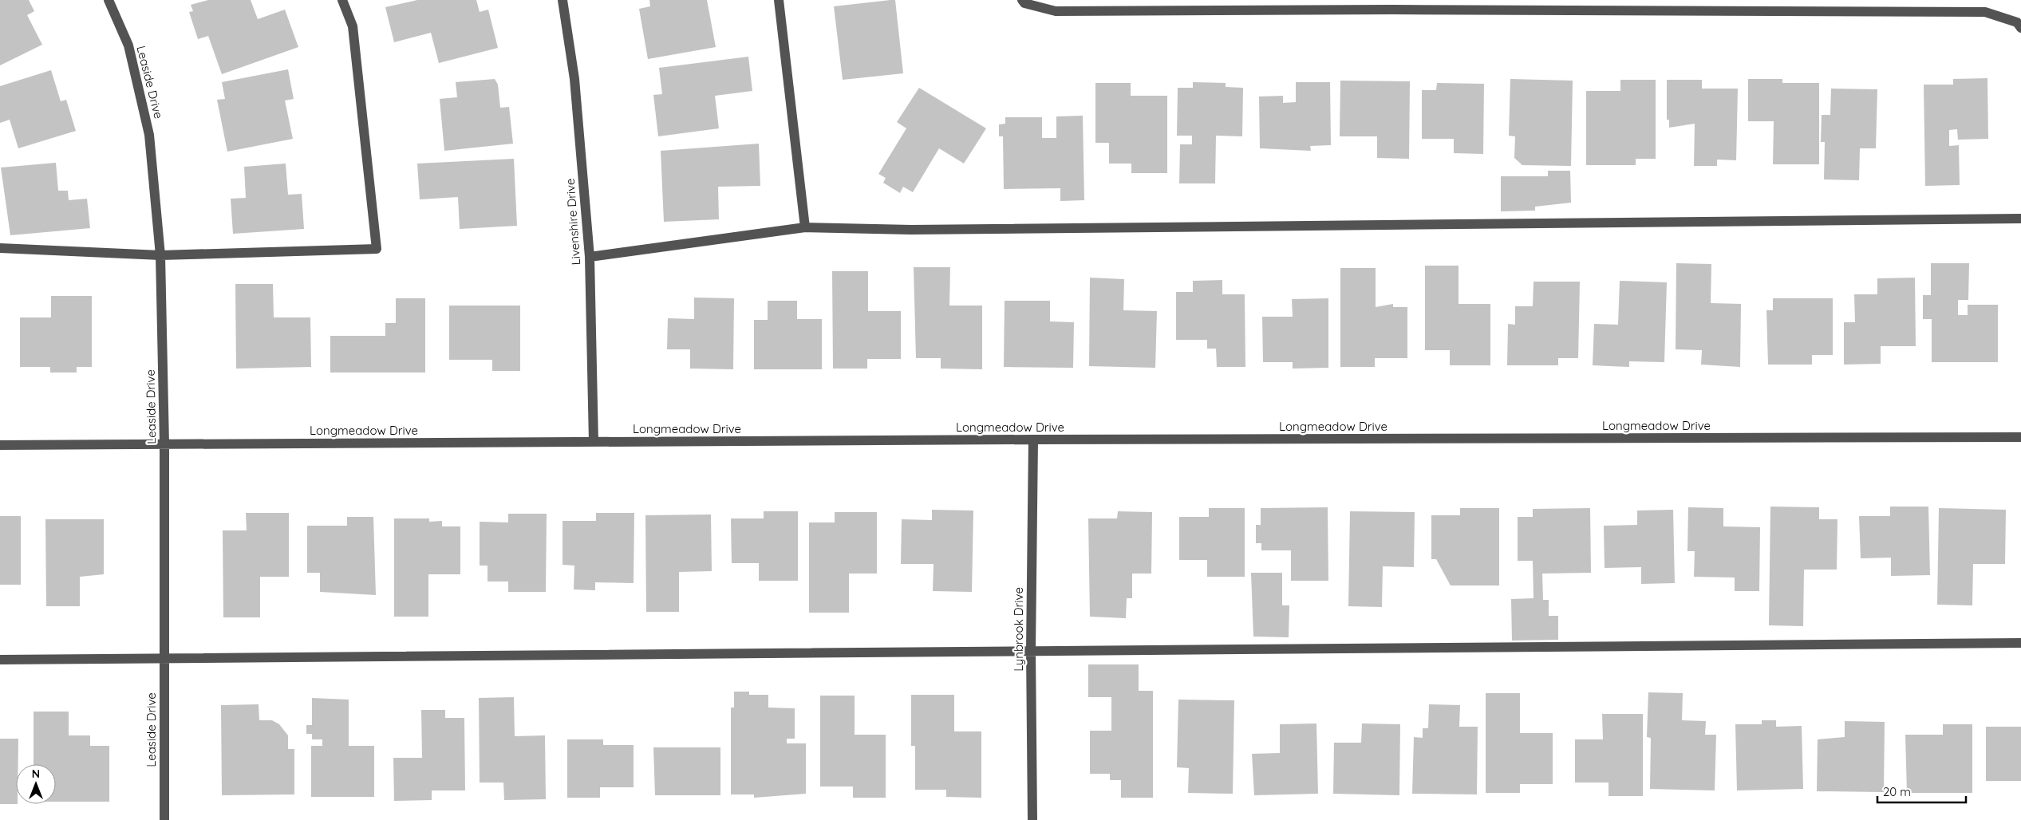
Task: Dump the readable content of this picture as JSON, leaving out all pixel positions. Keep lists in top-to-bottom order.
{
  "streets": {
    "street": [
      "Leaside Drive",
      "Livenshire Drive",
      "Longmeadow Drive",
      "Lynbrook Drive"
    ]
  },
  "crossings": [
    ["Leaside Drive", "Longmeadow Drive"],
    ["Livenshire Drive", "Longmeadow Drive"],
    ["Longmeadow Drive", "Lynbrook Drive"]
  ],
  "scale_bar": "20 m",
  "north": "top"
}
